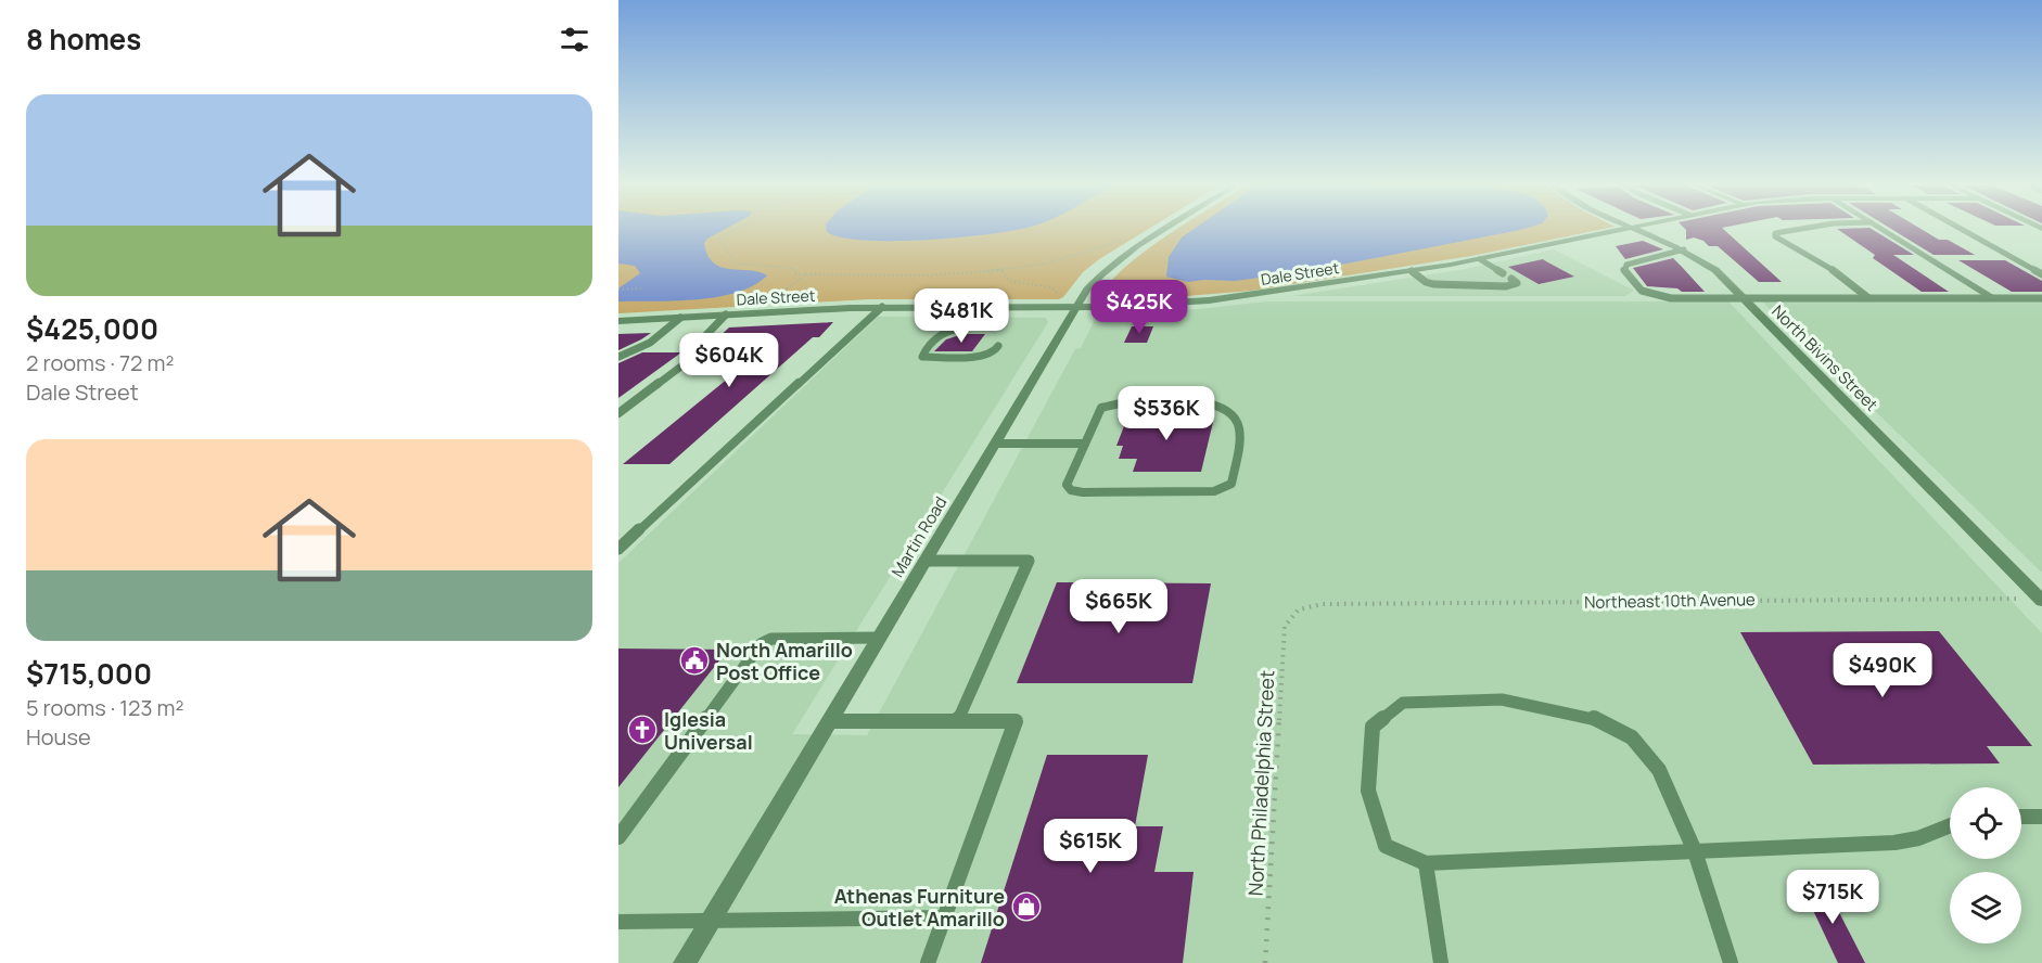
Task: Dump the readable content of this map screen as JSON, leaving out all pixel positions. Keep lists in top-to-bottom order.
{
  "streets": {
    "street": ["Dale Street", "North Bivins Street", "Martin Road"],
    "path": ["Northeast 10th Avenue", "North Philadelphia Street"]
  },
  "crossings": [
    ["Dale Street", "Martin Road"],
    ["North Bivins Street", "Northeast 10th Avenue"],
    ["Northeast 10th Avenue", "North Philadelphia Street"]
  ],
  "places": {
    "public building": ["North Amarillo Post Office"],
    "church": ["Iglesia Universal"],
    "shop": ["Athenas Furniture Outlet Amarillo"]
  },
  "page": {
    "heading": "8 homes",
    "list": [
      {
        "name": "$425,000",
        "note": "2 rooms · 72 m² · Dale Street"
      },
      {
        "name": "$715,000",
        "note": "5 rooms · 123 m² · House"
      }
    ],
    "price": [
      "$425K",
      "$481K",
      "$604K",
      "$536K",
      "$665K",
      "$490K",
      "$615K",
      "$715K"
    ]
  }
}
